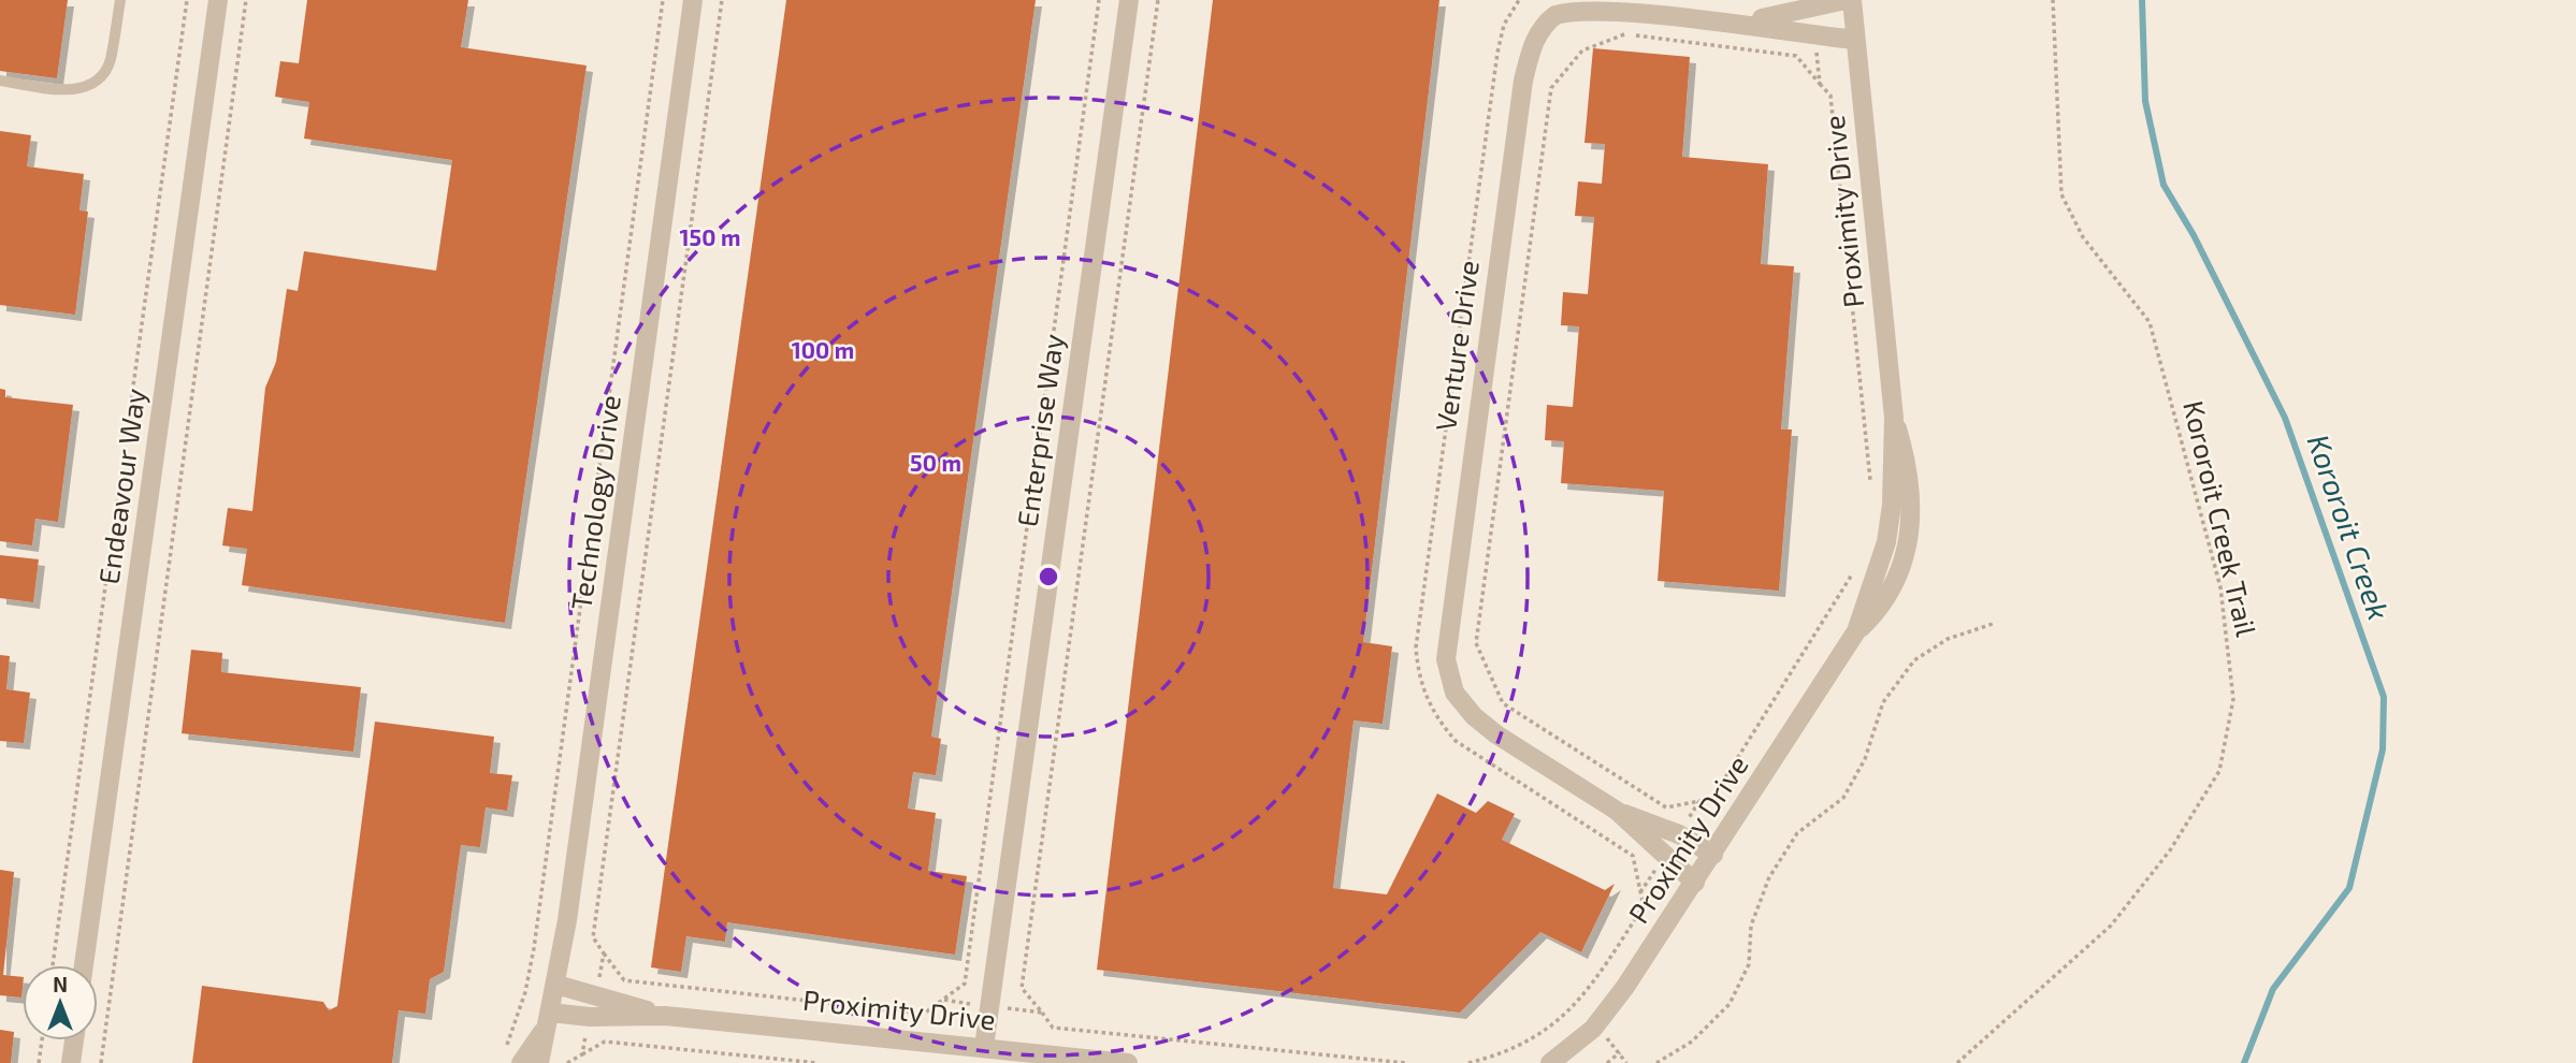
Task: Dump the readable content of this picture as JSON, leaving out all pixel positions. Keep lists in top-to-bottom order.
{
  "streets": {
    "street": [
      "Proximity Drive",
      "Venture Drive",
      "Enterprise Way",
      "Endeavour Way",
      "Technology Drive"
    ],
    "path": ["Kororoit Creek Trail"]
  },
  "crossings": [
    ["Proximity Drive", "Venture Drive"],
    ["Proximity Drive", "Enterprise Way"],
    ["Proximity Drive", "Technology Drive"]
  ],
  "water": ["Kororoit Creek"],
  "north": "top",
  "rings": ["150 m", "100 m", "50 m"]
}
